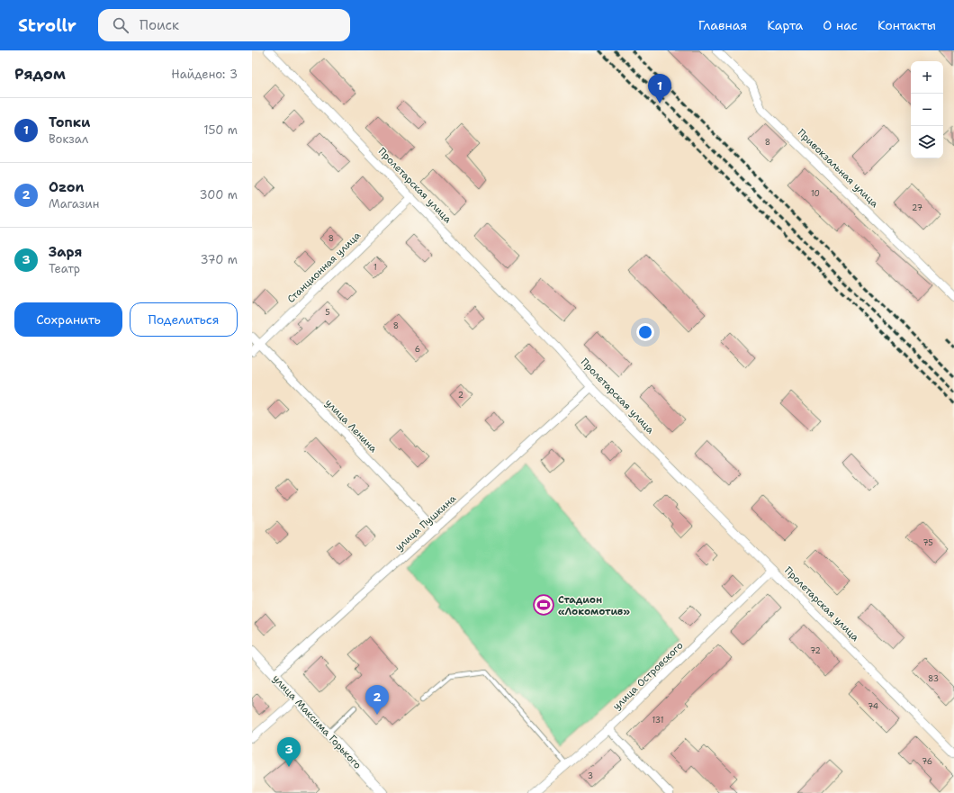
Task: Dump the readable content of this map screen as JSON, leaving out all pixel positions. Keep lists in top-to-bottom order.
{
  "streets": {
    "street": [
      "Привокзальная улица",
      "Пролетарская улица",
      "Станционная улица",
      "улица Ленина",
      "улица Пушкина",
      "улица Островского",
      "улица Максима Горького"
    ]
  },
  "crossings": [
    ["Пролетарская улица", "Станционная улица"],
    ["Пролетарская улица", "улица Пушкина"],
    ["Пролетарская улица", "улица Островского"],
    ["Станционная улица", "улица Ленина"],
    ["улица Ленина", "улица Пушкина"],
    ["улица Пушкина", "улица Максима Горького"]
  ],
  "places": {
    "sports": ["Стадион «Локомотив»"]
  },
  "house_numbers": [
    "8",
    "10",
    "27",
    "8",
    "1",
    "5",
    "8",
    "6",
    "2",
    "75",
    "72",
    "83",
    "74",
    "131",
    "76",
    "3"
  ],
  "page": {
    "header": "Strollr",
    "search": "Поиск",
    "nav": [
      "Главная",
      "Карта",
      "О нас",
      "Контакты"
    ],
    "heading": ["Рядом", "Найдено: 3"],
    "map_buttons": ["+", "−"],
    "pins": ["1", "2", "3"],
    "list": [
      {
        "mark": "1",
        "name": "Топки",
        "note": "Вокзал",
        "value": "150 m"
      },
      {
        "mark": "2",
        "name": "Ozon",
        "note": "Магазин",
        "value": "300 m"
      },
      {
        "mark": "3",
        "name": "Заря",
        "note": "Театр",
        "value": "370 m"
      }
    ],
    "buttons": ["Сохранить", "Поделиться"]
  }
}
